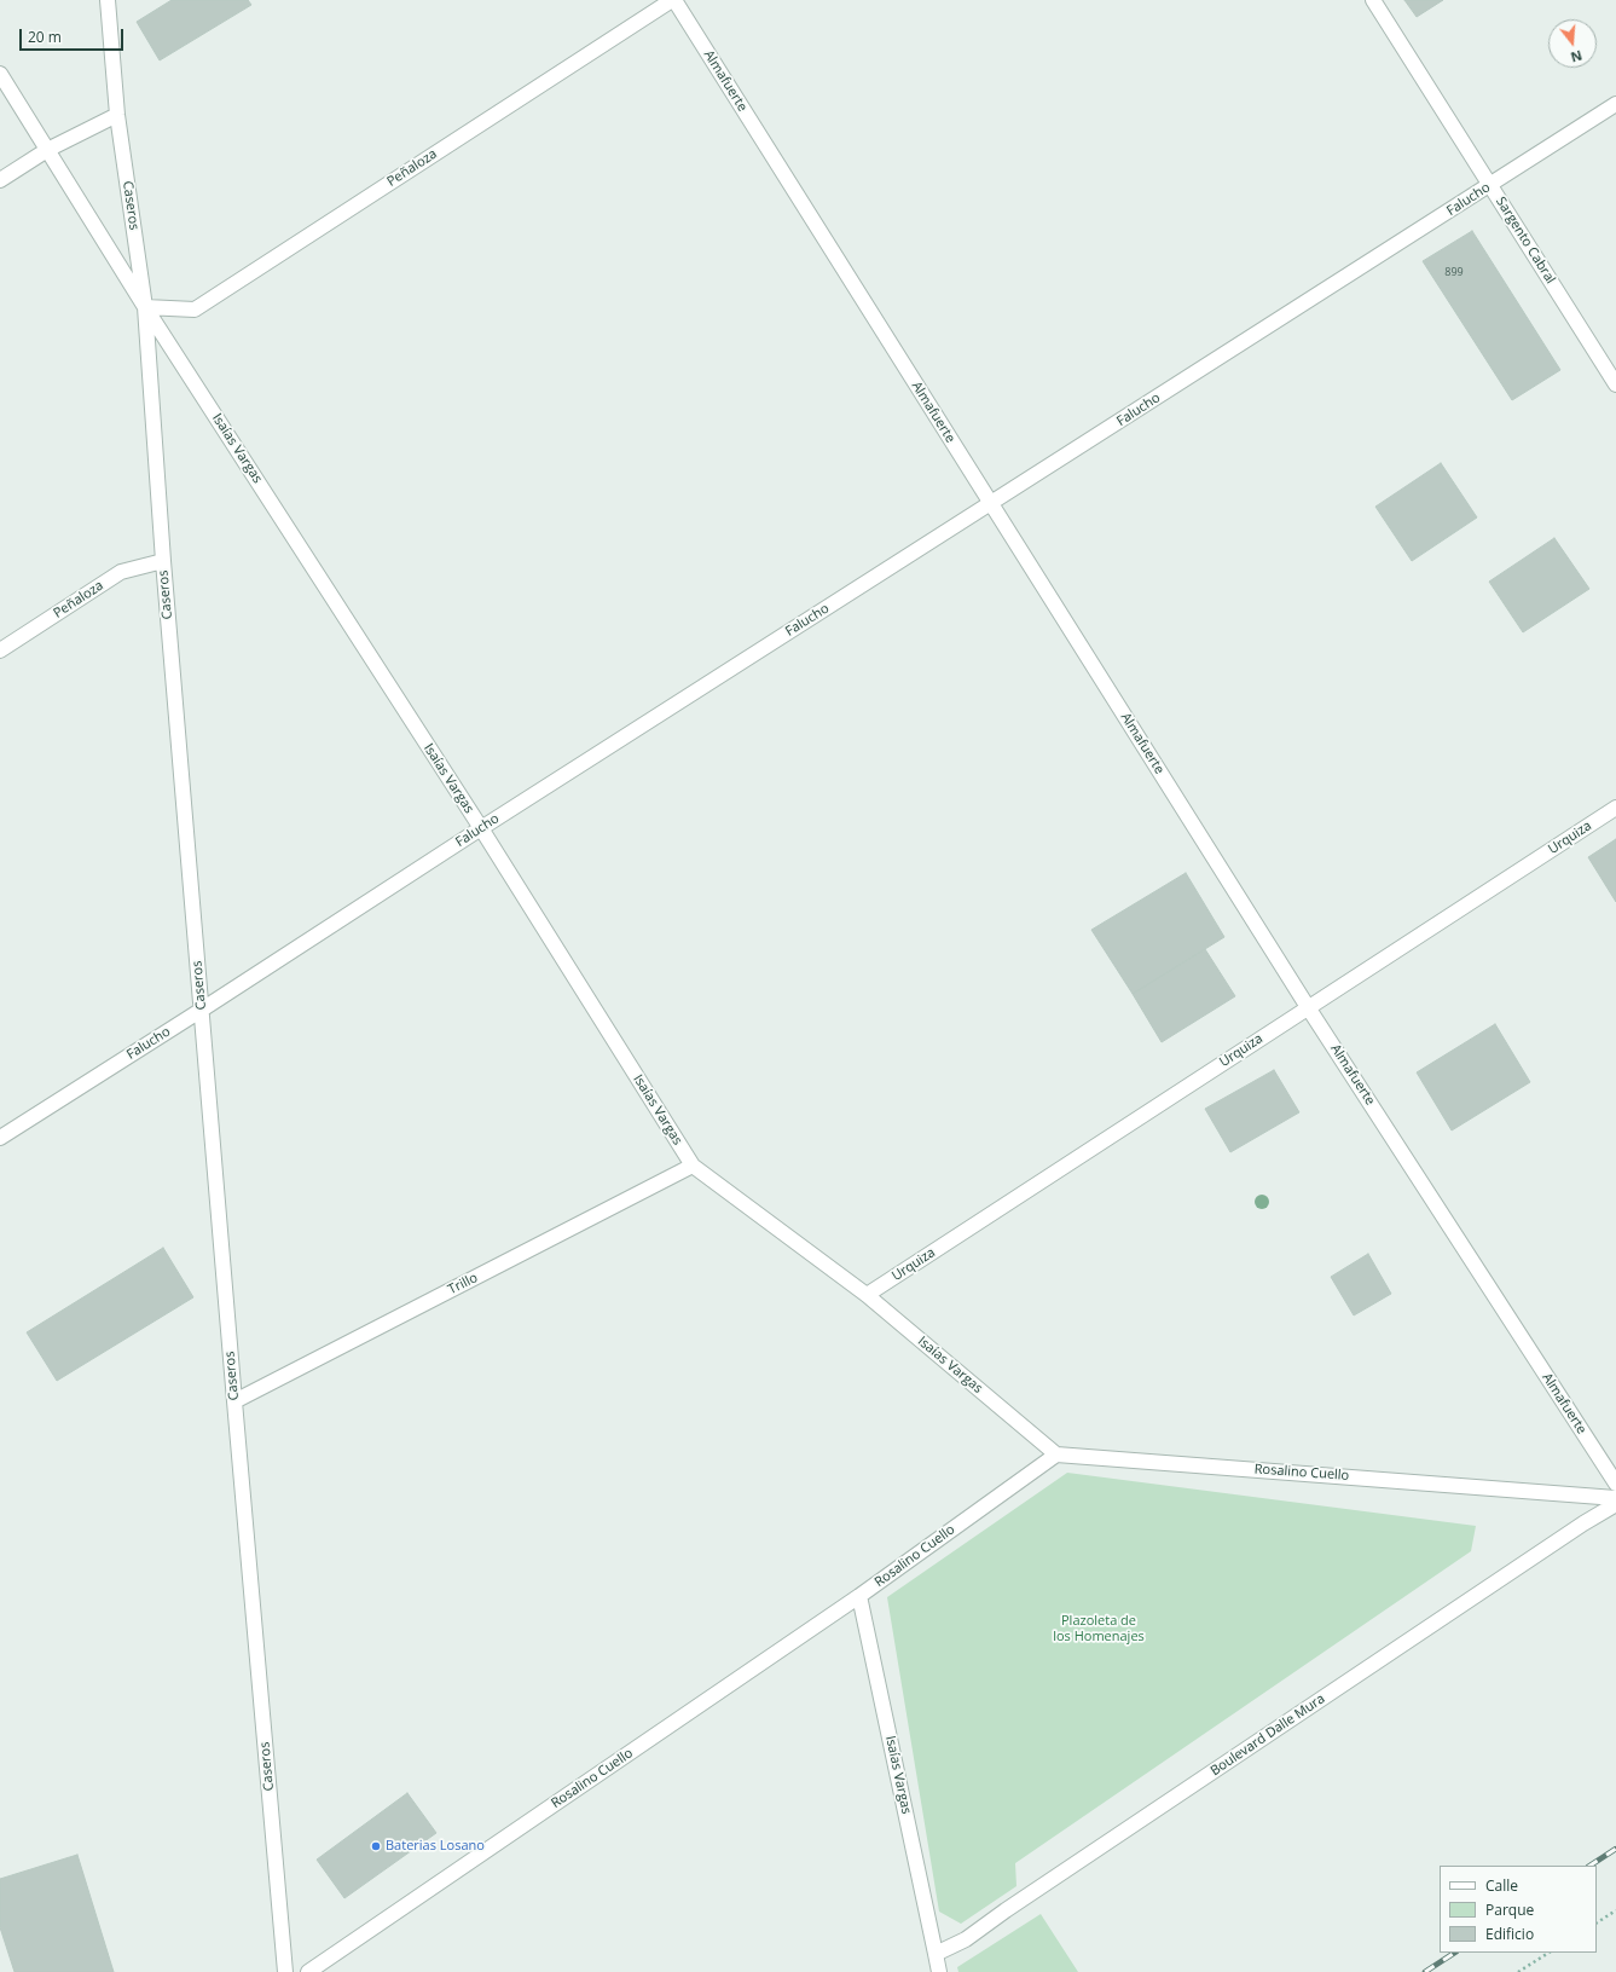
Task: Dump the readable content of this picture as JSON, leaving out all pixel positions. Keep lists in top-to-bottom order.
{
  "streets": {
    "street": [
      "Almafuerte",
      "Peñaloza",
      "Falucho",
      "Caseros",
      "Sargento Cabral",
      "Isaías Vargas",
      "Urquiza",
      "Trillo",
      "Rosalino Cuello",
      "Boulevard Dalle Mura"
    ]
  },
  "crossings": [
    ["Almafuerte", "Peñaloza"],
    ["Almafuerte", "Falucho"],
    ["Almafuerte", "Urquiza"],
    ["Peñaloza", "Caseros"],
    ["Peñaloza", "Isaías Vargas"],
    ["Falucho", "Caseros"],
    ["Falucho", "Sargento Cabral"],
    ["Falucho", "Isaías Vargas"],
    ["Caseros", "Isaías Vargas"],
    ["Caseros", "Trillo"],
    ["Isaías Vargas", "Urquiza"],
    ["Isaías Vargas", "Trillo"],
    ["Isaías Vargas", "Rosalino Cuello"],
    ["Isaías Vargas", "Boulevard Dalle Mura"]
  ],
  "parks": ["Plazoleta de los Homenajes"],
  "places": ["Baterias Losano"],
  "house_numbers": ["899"],
  "legend": ["Calle", "Parque", "Edificio"],
  "scale_bar": "20 m",
  "north": "bottom"
}
